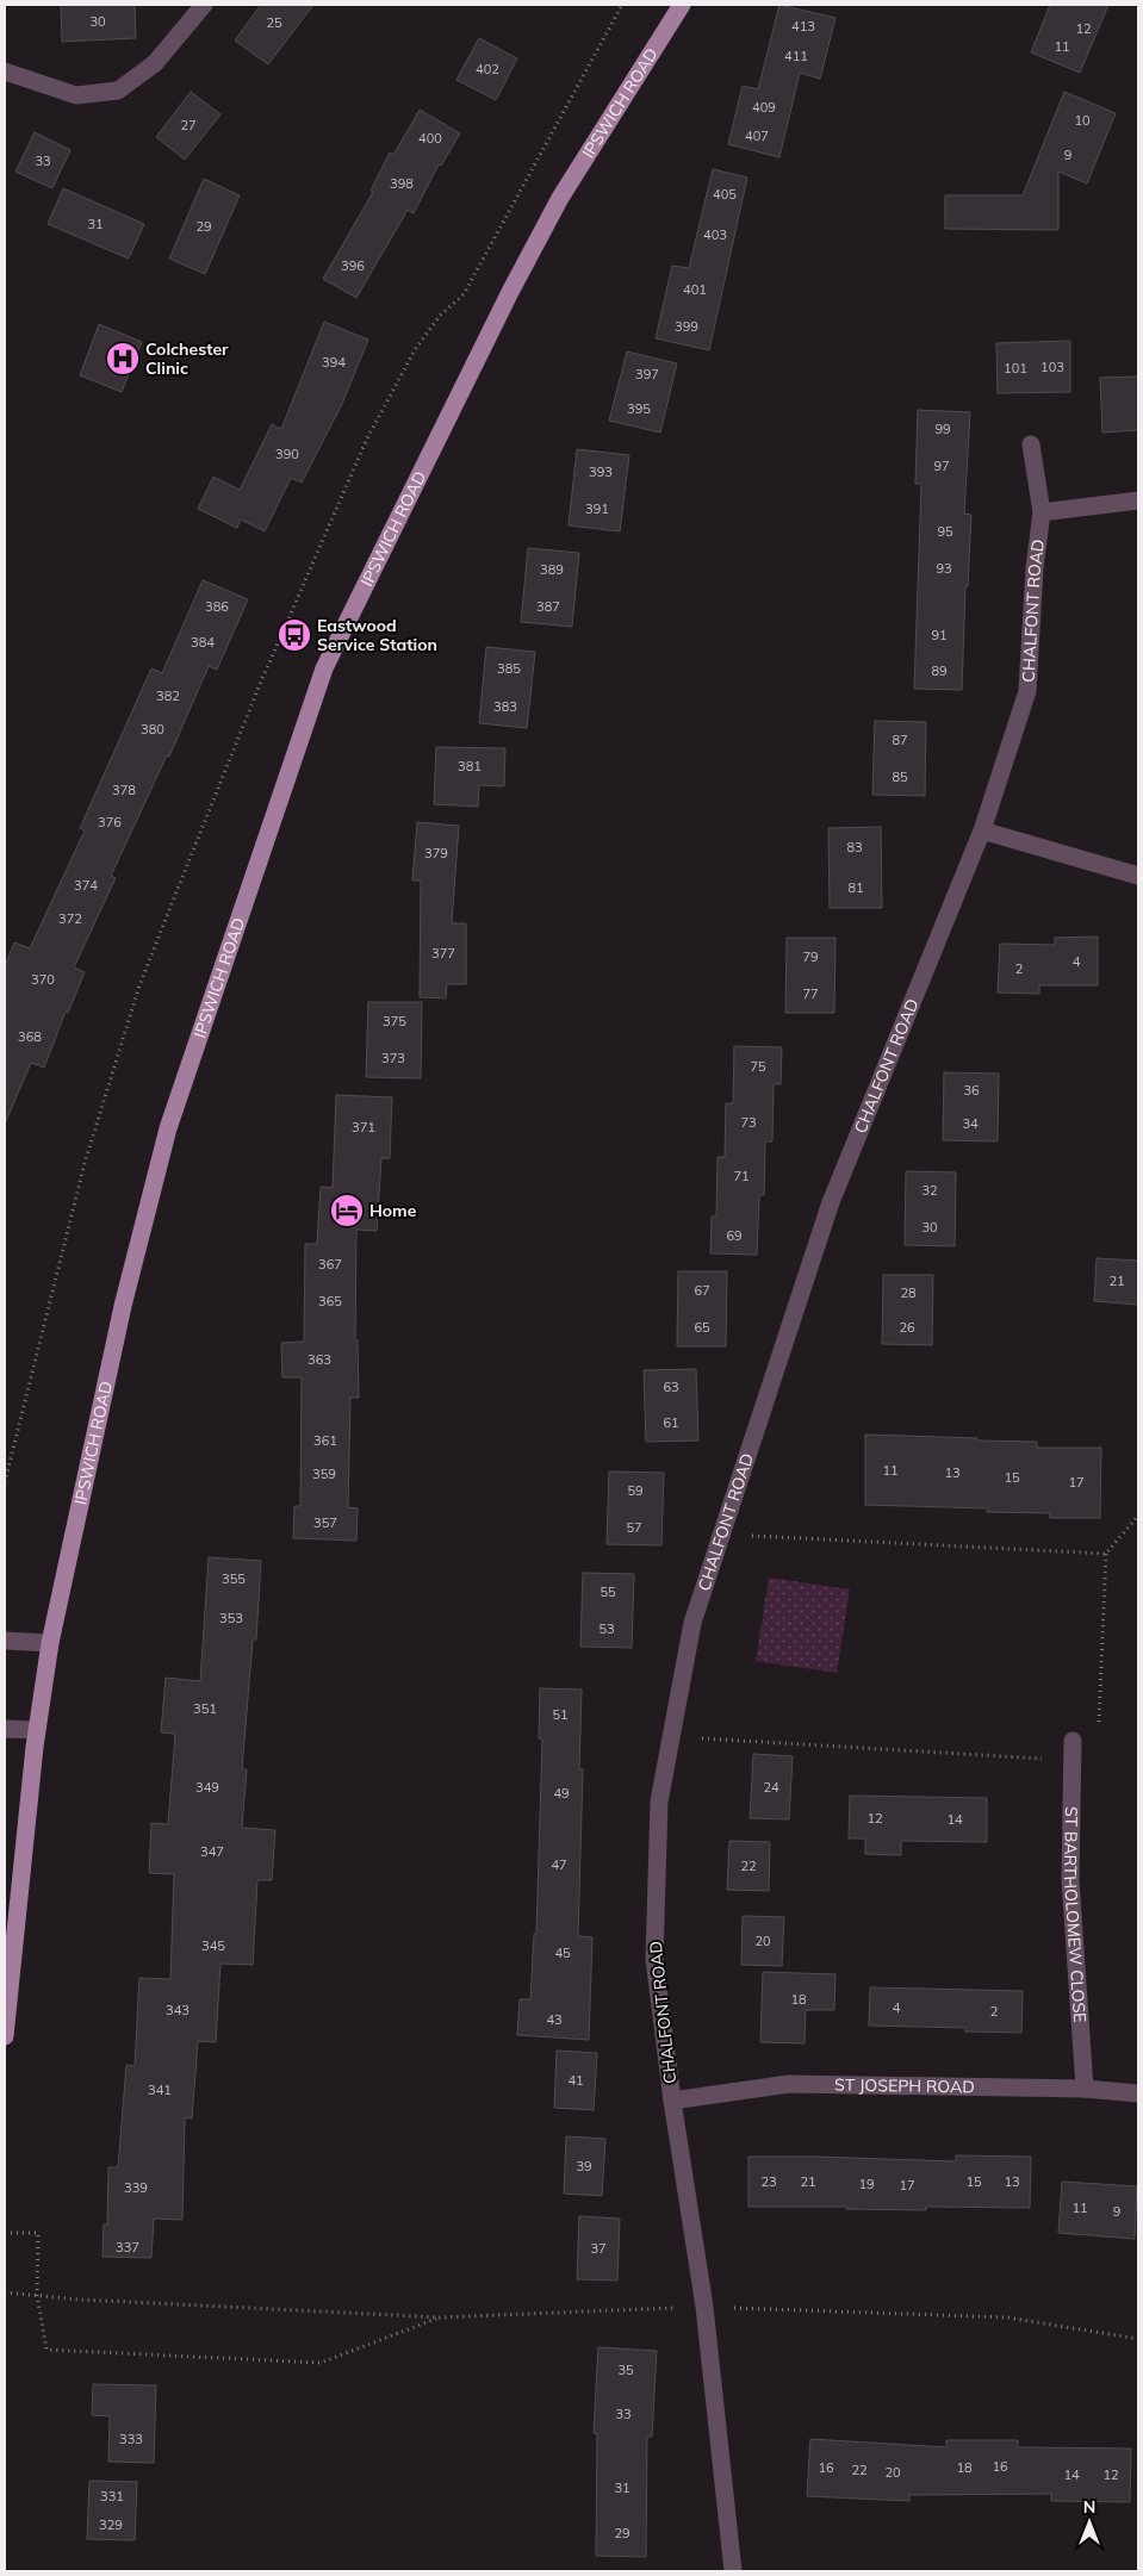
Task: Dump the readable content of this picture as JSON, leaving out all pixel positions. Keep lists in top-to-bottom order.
{
  "streets": {
    "main road": ["IPSWICH ROAD"],
    "street": ["CHALFONT ROAD", "ST BARTHOLOMEW CLOSE", "ST JOSEPH ROAD"]
  },
  "crossings": [
    ["CHALFONT ROAD", "ST JOSEPH ROAD"],
    ["ST BARTHOLOMEW CLOSE", "ST JOSEPH ROAD"]
  ],
  "places": {
    "hospital": ["Colchester Clinic"],
    "bus stop": ["Eastwood Service Station"],
    "hotel": ["Home"]
  },
  "house_numbers": [
    "30",
    "25",
    "413",
    "12",
    "11",
    "411",
    "402",
    "409",
    "10",
    "27",
    "407",
    "400",
    "9",
    "33",
    "398",
    "405",
    "31",
    "29",
    "403",
    "396",
    "401",
    "399",
    "394",
    "103",
    "101",
    "397",
    "395",
    "99",
    "390",
    "97",
    "393",
    "391",
    "95",
    "93",
    "389",
    "386",
    "387",
    "91",
    "384",
    "385",
    "89",
    "382",
    "383",
    "380",
    "87",
    "381",
    "85",
    "378",
    "376",
    "83",
    "379",
    "374",
    "81",
    "372",
    "377",
    "79",
    "4",
    "2",
    "370",
    "77",
    "375",
    "368",
    "373",
    "75",
    "36",
    "73",
    "34",
    "371",
    "71",
    "32",
    "30",
    "69",
    "367",
    "21",
    "67",
    "28",
    "365",
    "65",
    "26",
    "363",
    "63",
    "61",
    "361",
    "11",
    "13",
    "359",
    "15",
    "17",
    "59",
    "357",
    "57",
    "355",
    "55",
    "353",
    "53",
    "351",
    "51",
    "349",
    "24",
    "49",
    "12",
    "14",
    "347",
    "47",
    "22",
    "20",
    "345",
    "45",
    "18",
    "4",
    "343",
    "2",
    "43",
    "41",
    "341",
    "39",
    "23",
    "21",
    "15",
    "13",
    "19",
    "17",
    "339",
    "11",
    "9",
    "337",
    "37",
    "35",
    "33",
    "333",
    "16",
    "16",
    "18",
    "22",
    "20",
    "14",
    "12",
    "31",
    "331",
    "329",
    "29"
  ],
  "north": "top"
}
